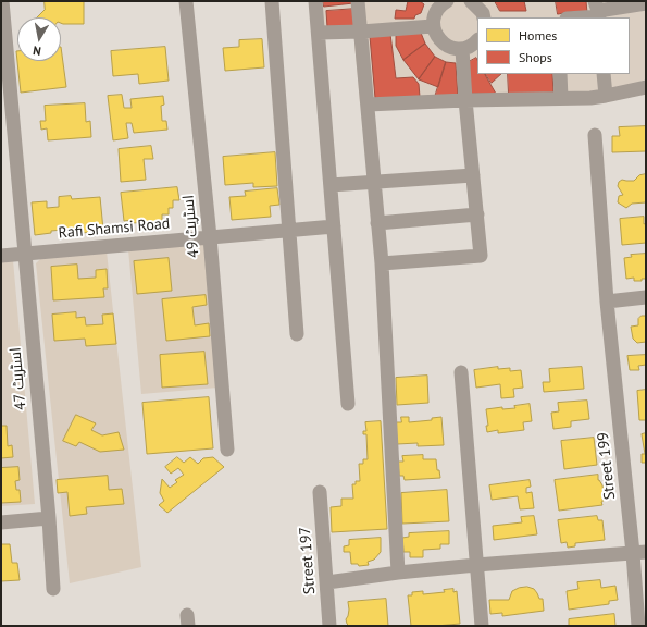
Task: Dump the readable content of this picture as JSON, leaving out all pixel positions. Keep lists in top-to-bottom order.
{
  "streets": {
    "street": [
      "اسٹریٹ 49",
      "Rafi Shamsi Road",
      "اسٹریٹ 47",
      "Street 199",
      "Street 197"
    ]
  },
  "crossings": [
    ["اسٹریٹ 49", "Rafi Shamsi Road"],
    ["Rafi Shamsi Road", "اسٹریٹ 47"]
  ],
  "legend": ["Homes", "Shops"],
  "north": "bottom"
}
